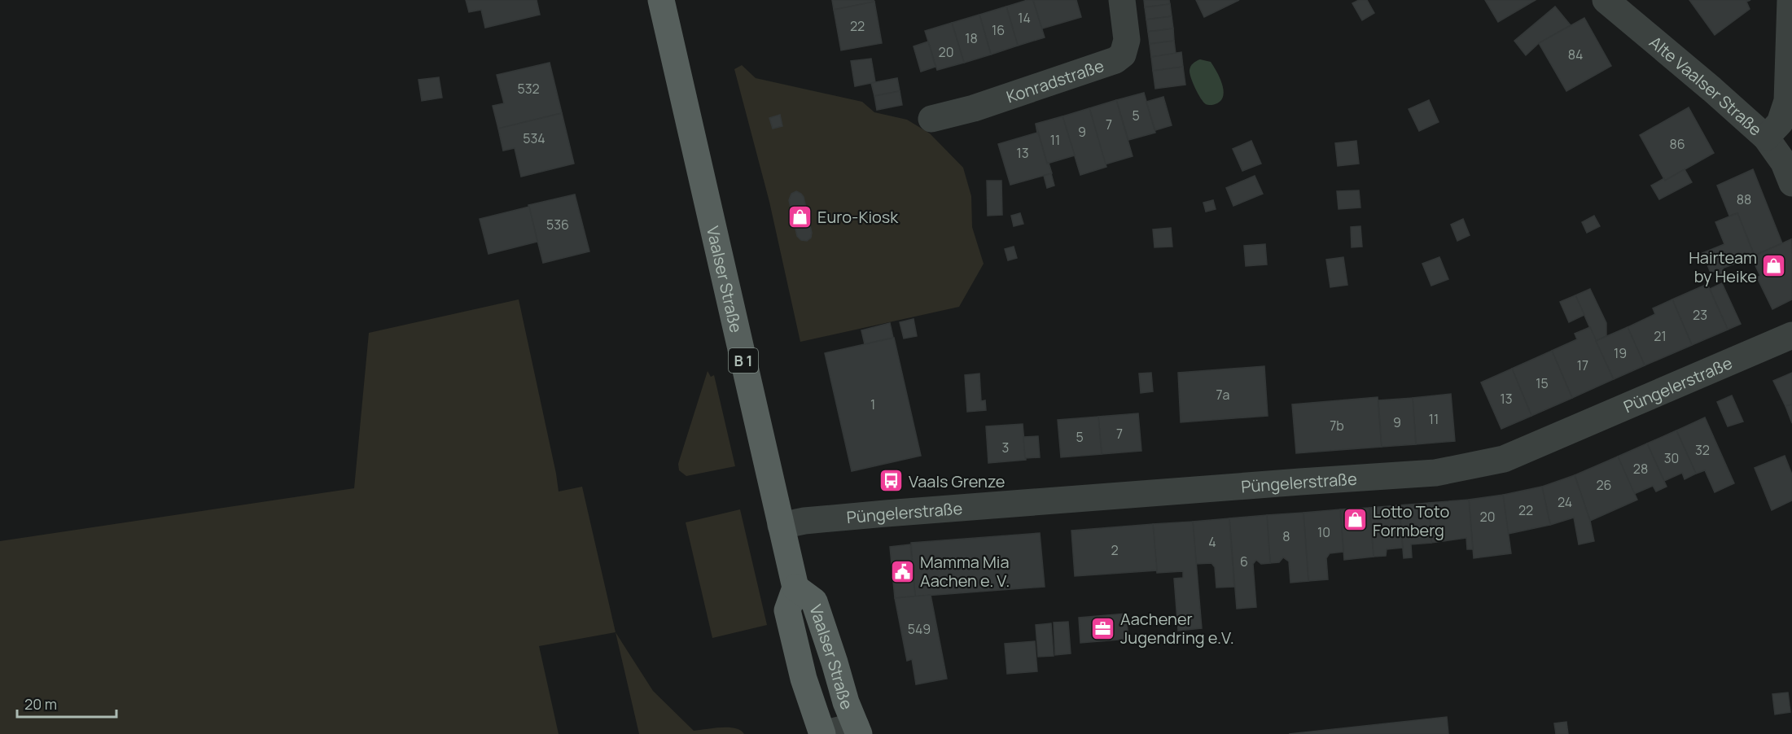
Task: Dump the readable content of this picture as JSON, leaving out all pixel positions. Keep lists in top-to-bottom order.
{
  "streets": {
    "main road": ["Vaalser Straße", "B 1"],
    "street": ["Konradstraße", "Alte Vaalser Straße", "Püngelerstraße"]
  },
  "crossings": [
    ["Vaalser Straße", "Püngelerstraße"]
  ],
  "places": {
    "shop": ["Euro-Kiosk", "Hairteam by Heike", "Lotto Toto Formberg"],
    "bus stop": ["Vaals Grenze"],
    "public building": ["Mamma Mia Aachen e. V."],
    "office": ["Aachener Jugendring e.V."]
  },
  "house_numbers": [
    "14",
    "22",
    "16",
    "18",
    "20",
    "84",
    "532",
    "5",
    "7",
    "9",
    "534",
    "11",
    "86",
    "13",
    "88",
    "536",
    "23",
    "21",
    "19",
    "17",
    "15",
    "7a",
    "13",
    "1",
    "11",
    "9",
    "7b",
    "7",
    "5",
    "3",
    "32",
    "30",
    "28",
    "26",
    "24",
    "22",
    "20",
    "10",
    "8",
    "4",
    "2",
    "6",
    "549"
  ],
  "scale_bar": "20 m"
}
